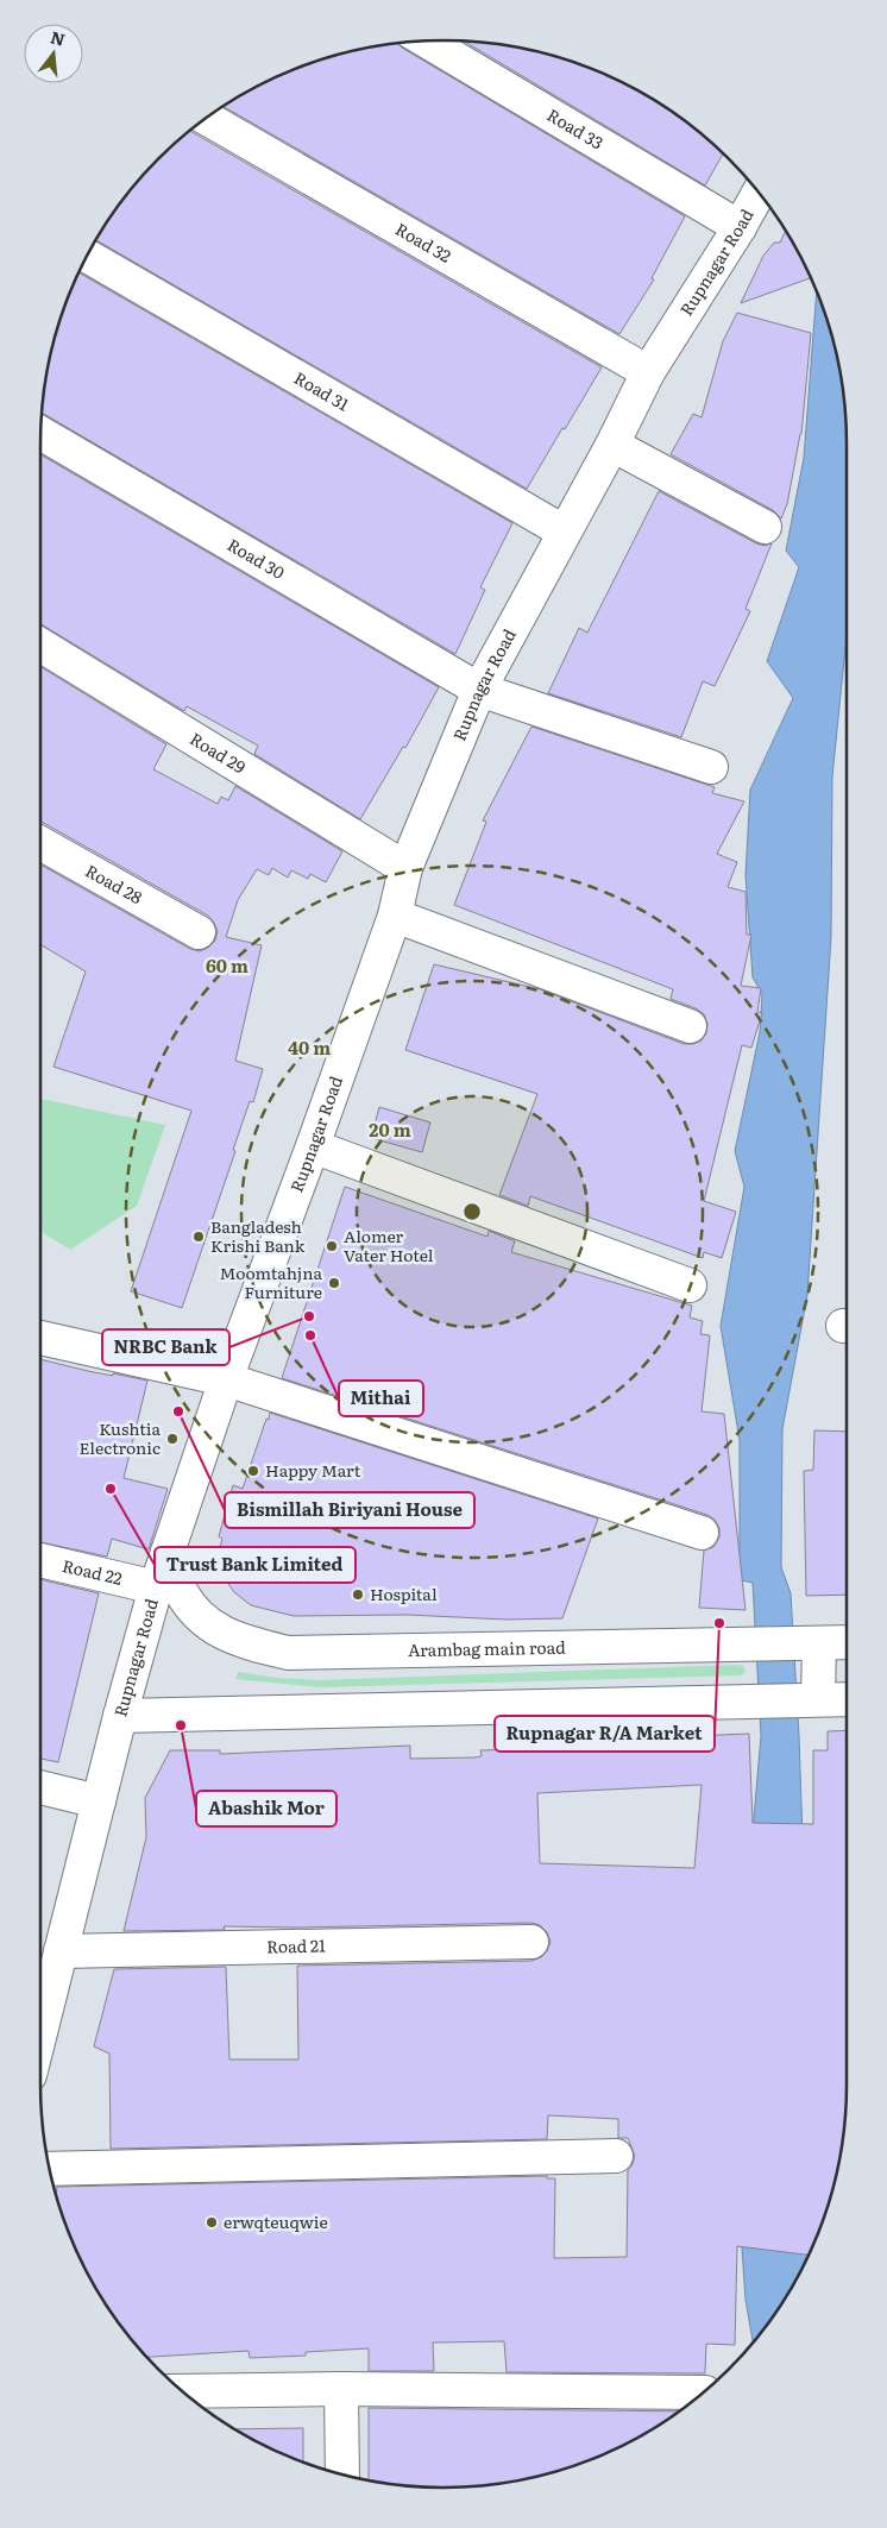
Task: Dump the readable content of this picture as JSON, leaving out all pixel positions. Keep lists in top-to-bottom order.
{
  "streets": {
    "street": [
      "Road 33",
      "Road 32",
      "Rupnagar Road",
      "Road 31",
      "Road 30",
      "Road 29",
      "Road 28",
      "Road 22",
      "Arambag main road",
      "Road 21"
    ]
  },
  "crossings": [
    ["Road 33", "Rupnagar Road"],
    ["Road 32", "Rupnagar Road"],
    ["Rupnagar Road", "Road 31"],
    ["Rupnagar Road", "Road 30"],
    ["Rupnagar Road", "Road 29"],
    ["Rupnagar Road", "Road 22"],
    ["Rupnagar Road", "Arambag main road"],
    ["Rupnagar Road", "Road 21"]
  ],
  "places": [
    "Bangladesh Krishi Bank",
    "Alomer Vater Hotel",
    "Moomtahjna Furniture",
    "NRBC Bank",
    "Mithai",
    "Bismillah Biriyani House",
    "Kushtia Electronic",
    "Happy Mart",
    "Trust Bank Limited",
    "Hospital",
    "Rupnagar R/A Market",
    "Abashik Mor",
    "erwqteuqwie"
  ],
  "north": "top",
  "rings": ["60 m", "40 m", "20 m"]
}
